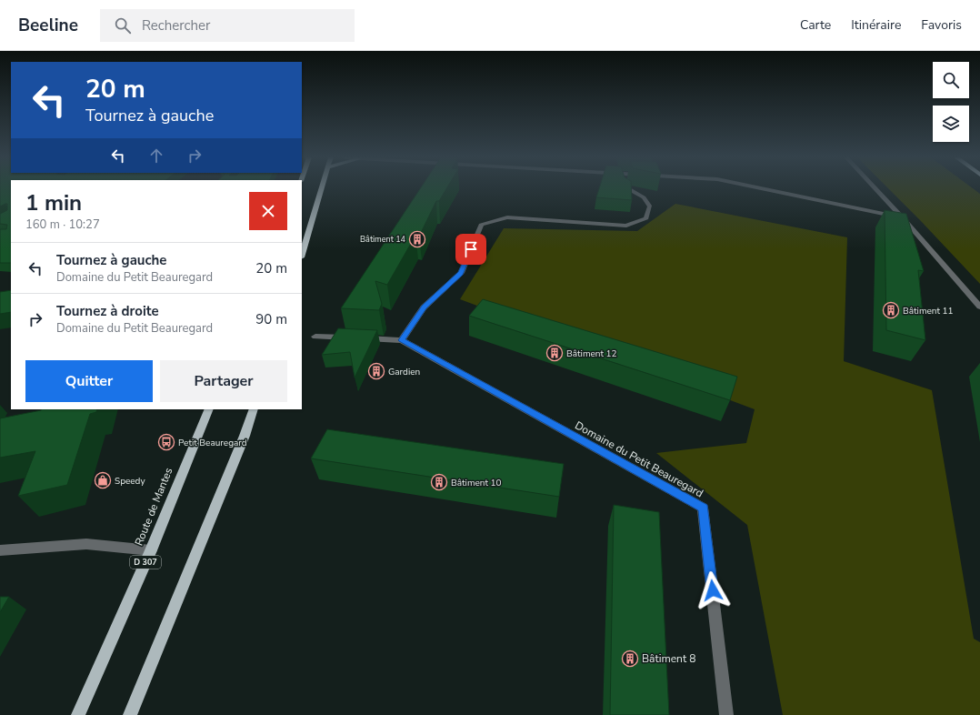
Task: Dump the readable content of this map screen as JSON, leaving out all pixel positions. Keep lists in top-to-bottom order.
{
  "streets": {
    "main road": ["Route de Mantes", "D 307"],
    "street": ["Domaine du Petit Beauregard"]
  },
  "places": {
    "building": [
      "Bâtiment 14",
      "Bâtiment 11",
      "Bâtiment 12",
      "Gardien",
      "Bâtiment 10",
      "Bâtiment 8"
    ],
    "bus stop": ["Petit Beauregard"],
    "shop": ["Speedy"]
  },
  "page": {
    "header": "Beeline",
    "search": "Rechercher",
    "nav": ["Carte", "Itinéraire", "Favoris"],
    "turn": ["20 m", "Tournez à gauche"],
    "heading": ["1 min", "160 m · 10:27"],
    "list": [
      {
        "name": "Tournez à gauche",
        "note": "Domaine du Petit Beauregard",
        "value": "20 m"
      },
      {
        "name": "Tournez à droite",
        "note": "Domaine du Petit Beauregard",
        "value": "90 m"
      }
    ],
    "buttons": ["Quitter", "Partager"]
  }
}
